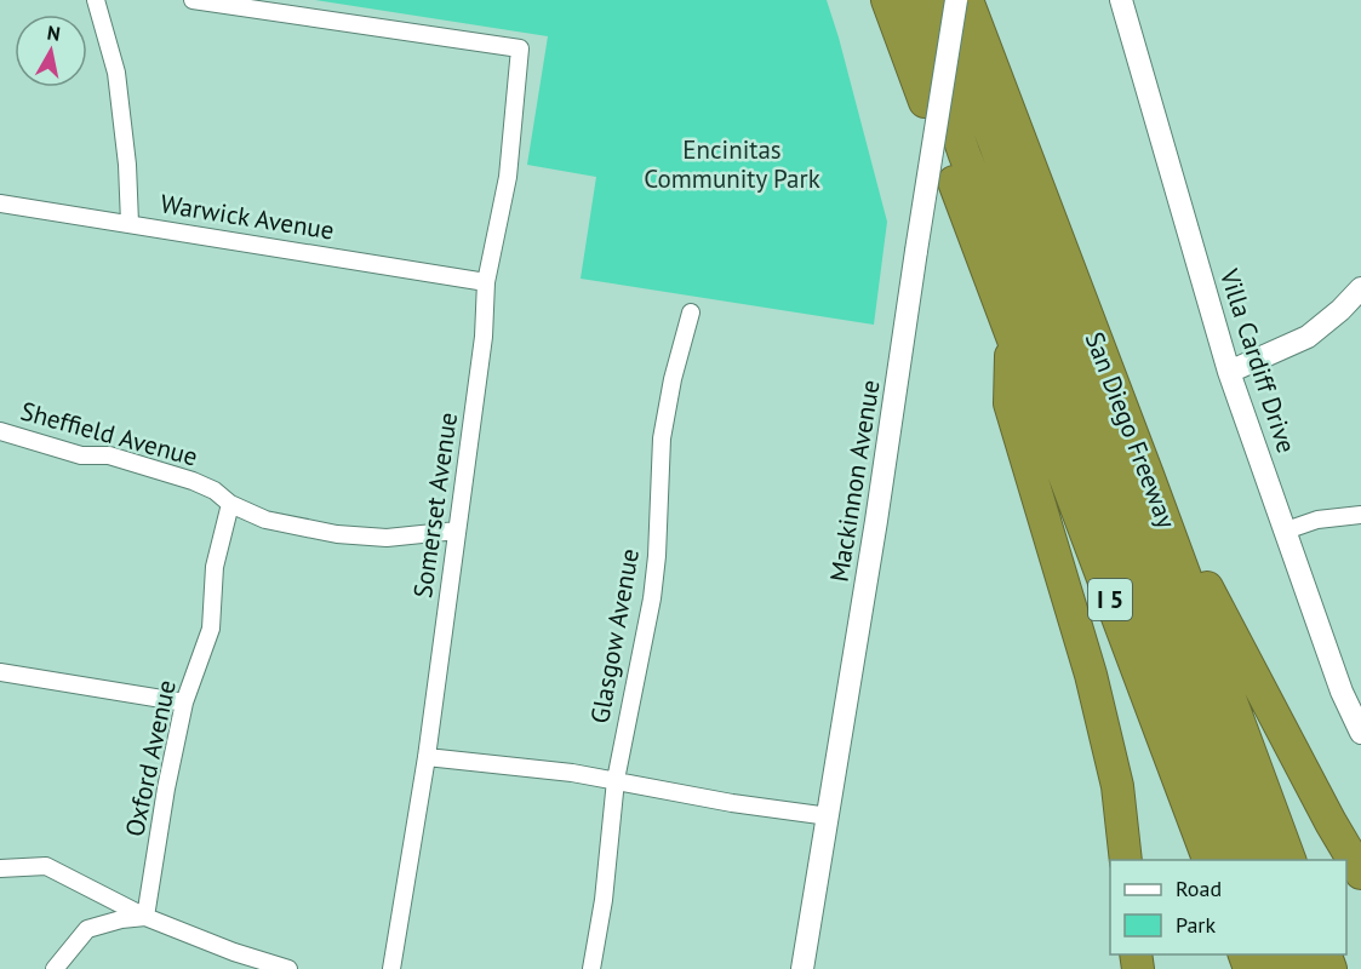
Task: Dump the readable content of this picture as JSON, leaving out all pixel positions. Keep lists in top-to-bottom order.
{
  "streets": {
    "highway": ["San Diego Freeway", "I 5"],
    "street": [
      "Warwick Avenue",
      "Villa Cardiff Drive",
      "Sheffield Avenue",
      "Mackinnon Avenue",
      "Somerset Avenue",
      "Glasgow Avenue",
      "Oxford Avenue"
    ]
  },
  "crossings": [
    ["Warwick Avenue", "Somerset Avenue"],
    ["Sheffield Avenue", "Somerset Avenue"],
    ["Sheffield Avenue", "Oxford Avenue"]
  ],
  "parks": ["Encinitas Community Park"],
  "legend": ["Road", "Park"],
  "north": "top"
}
